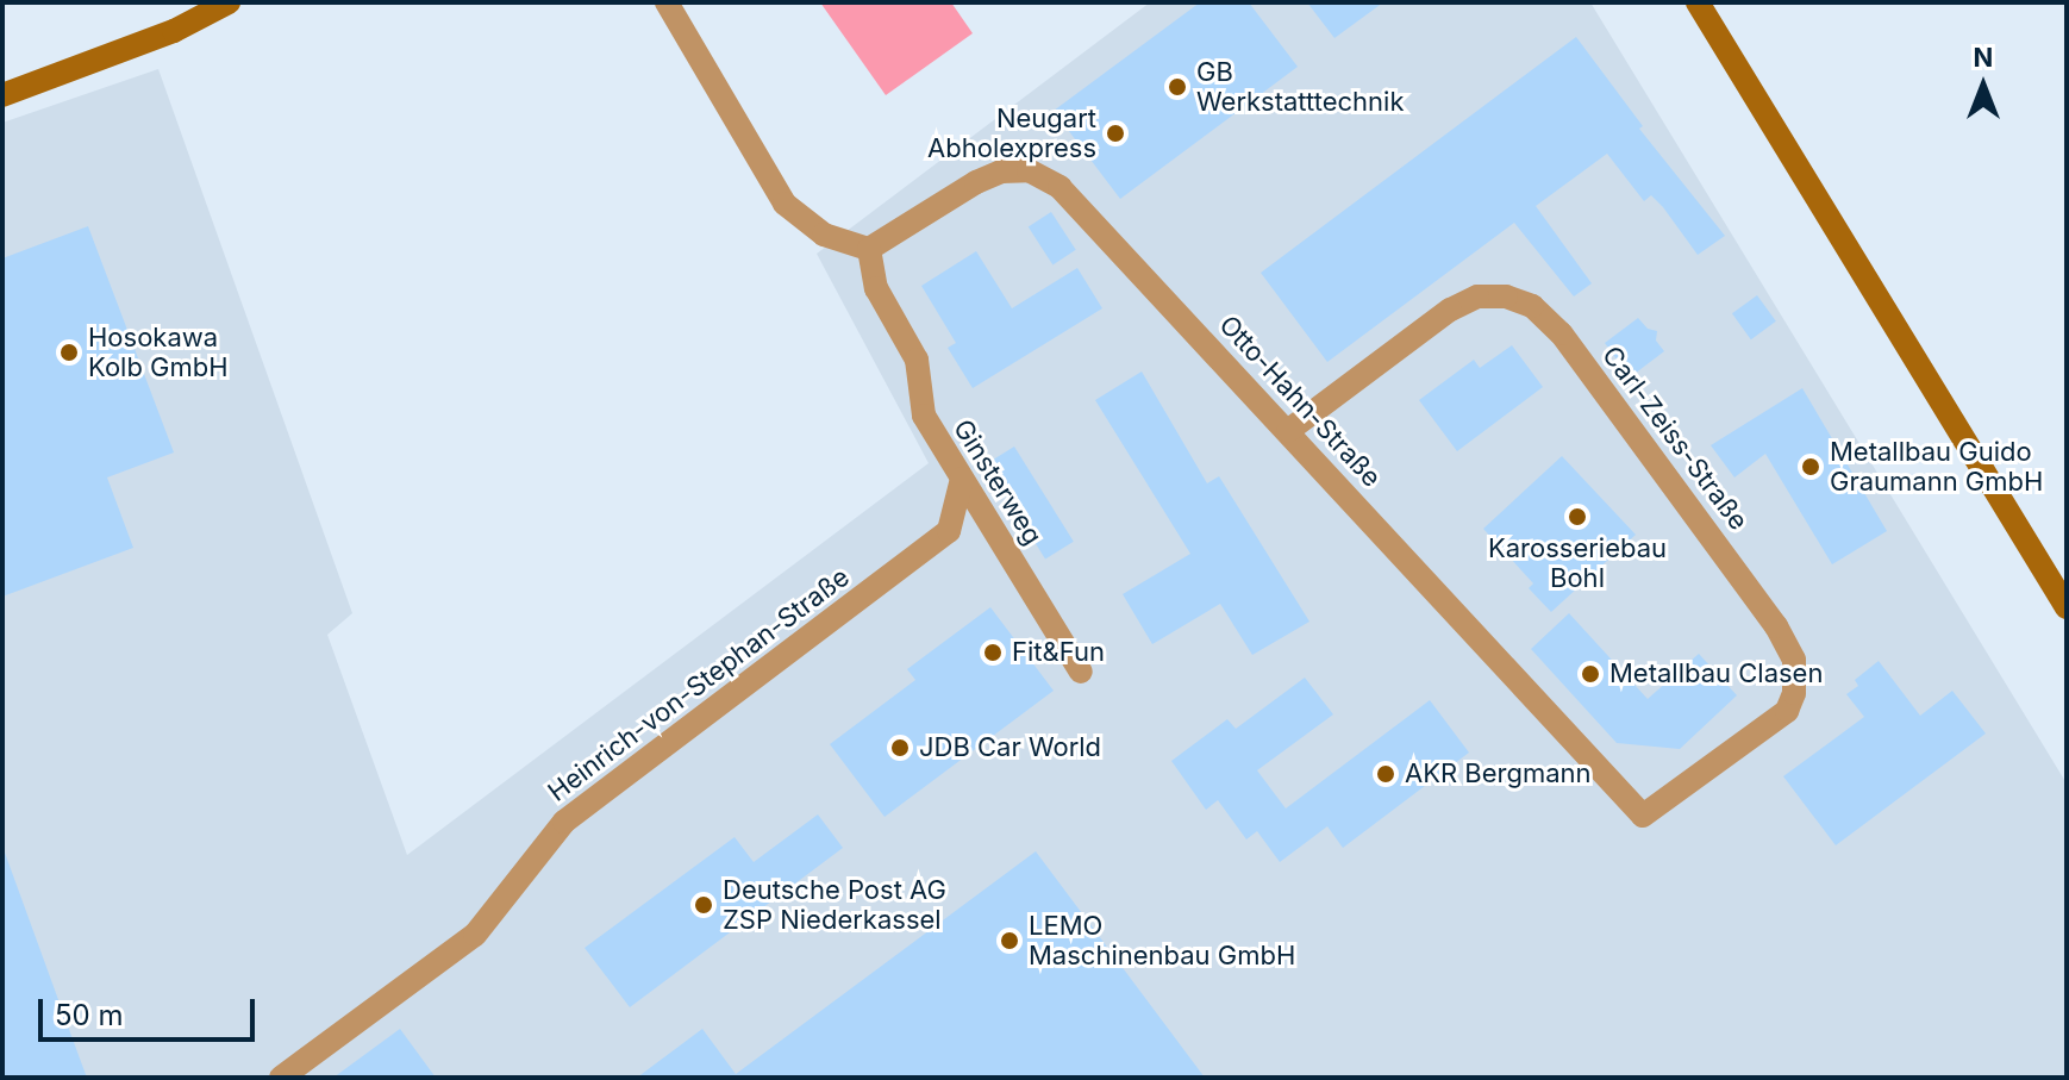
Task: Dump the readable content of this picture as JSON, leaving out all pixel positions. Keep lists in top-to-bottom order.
{
  "streets": {
    "street": [
      "Otto-Hahn-Straße",
      "Carl-Zeiss-Straße",
      "Ginsterweg",
      "Heinrich-von-Stephan-Straße"
    ]
  },
  "crossings": [
    ["Otto-Hahn-Straße", "Carl-Zeiss-Straße"],
    ["Otto-Hahn-Straße", "Ginsterweg"],
    ["Ginsterweg", "Heinrich-von-Stephan-Straße"]
  ],
  "places": [
    "GB Werkstatttechnik",
    "Neugart Abholexpress",
    "Hosokawa Kolb GmbH",
    "Metallbau Guido Graumann GmbH",
    "Karosseriebau Bohl",
    "Fit&Fun",
    "Metallbau Clasen",
    "JDB Car World",
    "AKR Bergmann",
    "Deutsche Post AG ZSP Niederkassel",
    "LEMO Maschinenbau GmbH"
  ],
  "scale_bar": "50 m",
  "north": "top"
}
